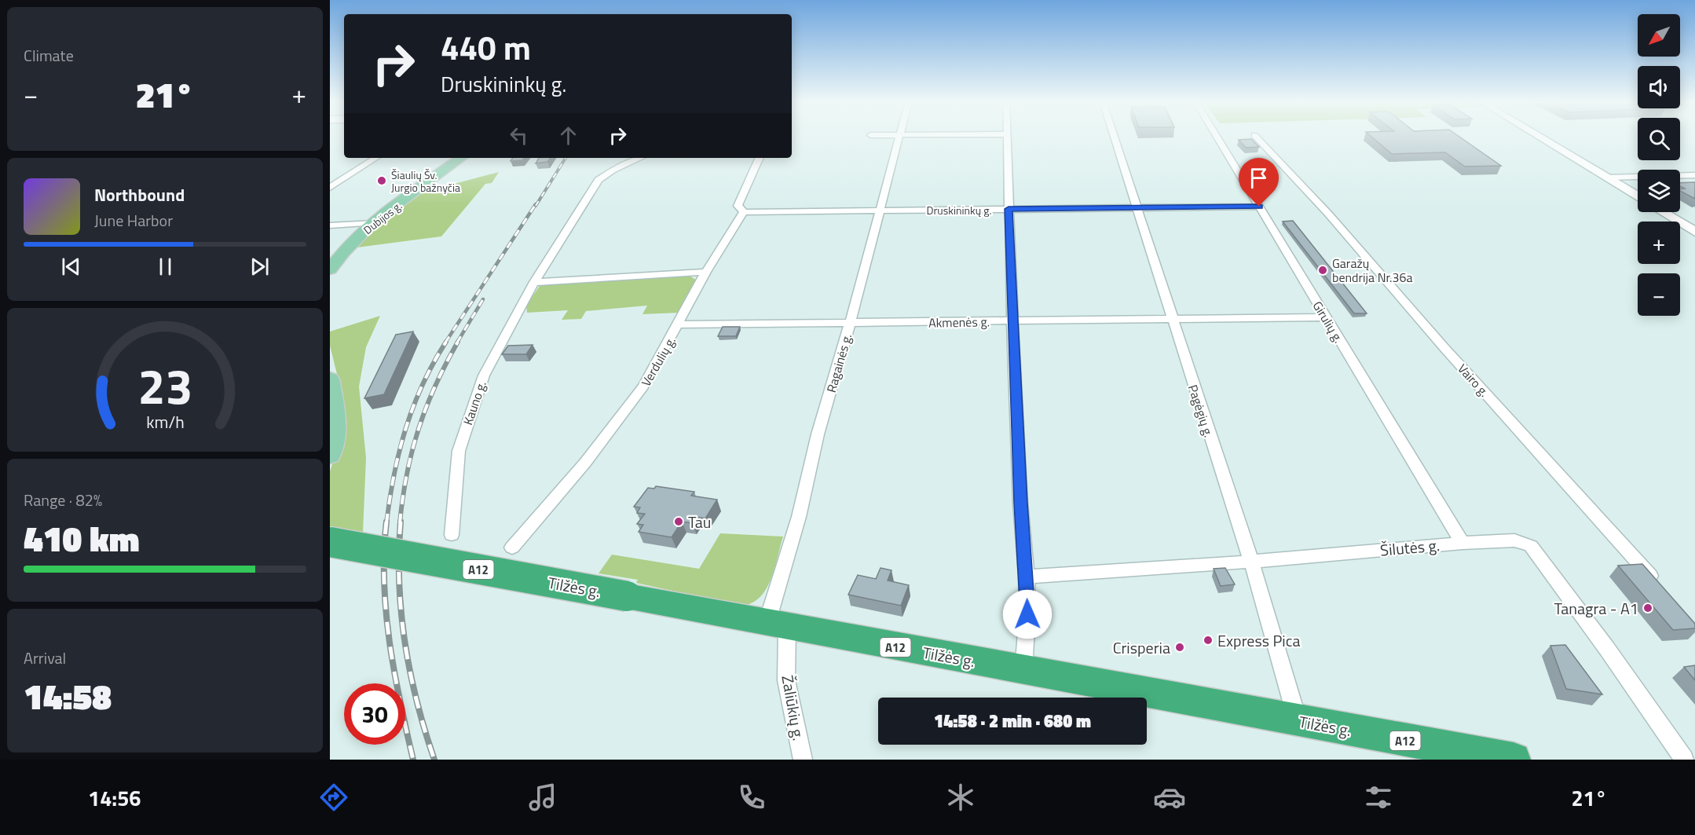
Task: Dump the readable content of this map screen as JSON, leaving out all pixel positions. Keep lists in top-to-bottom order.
{
  "streets": {
    "highway": ["A12", "Tilžės g."],
    "main road": ["Dubijos g."],
    "street": [
      "Druskininkų g.",
      "Akmenės g.",
      "Girulių g.",
      "Verdulių g.",
      "Ragainės g.",
      "Vairo g.",
      "Kauno g.",
      "Pagėgių g.",
      "Šilutės g.",
      "Žaliūkių g."
    ]
  },
  "crossings": [
    ["Druskininkų g.", "Girulių g."],
    ["Druskininkų g.", "Verdulių g."],
    ["Druskininkų g.", "Ragainės g."],
    ["Druskininkų g.", "Pagėgių g."],
    ["Akmenės g.", "Girulių g."],
    ["Akmenės g.", "Verdulių g."],
    ["Akmenės g.", "Ragainės g."],
    ["Akmenės g.", "Pagėgių g."],
    ["Girulių g.", "Šilutės g."],
    ["Ragainės g.", "Tilžės g."],
    ["Ragainės g.", "Žaliūkių g."],
    ["Pagėgių g.", "Šilutės g."],
    ["Pagėgių g.", "Tilžės g."],
    ["Tilžės g.", "Žaliūkių g."]
  ],
  "places": [
    "Šiaulių Šv. Jurgio bažnyčia",
    "Garažų bendrija Nr.36a",
    "Tau",
    "Tanagra - A1",
    "Express Pica",
    "Crisperia"
  ],
  "north": "bottom left",
  "page": {
    "tile": [
      "Climate",
      ["Range · 82%", "410 km"],
      ["Arrival", "14:58"]
    ],
    "map_buttons": ["+", "−"],
    "turn": ["440 m", "Druskininkų g."],
    "heat": ["−", "21°", "+"],
    "song": ["Northbound", "June Harbor"],
    "limit": "30",
    "trip": "14:58 · 2 min · 680 m",
    "tabs": ["14:56", "21°"],
    "gauge": ["23", "km/h"]
  }
}
